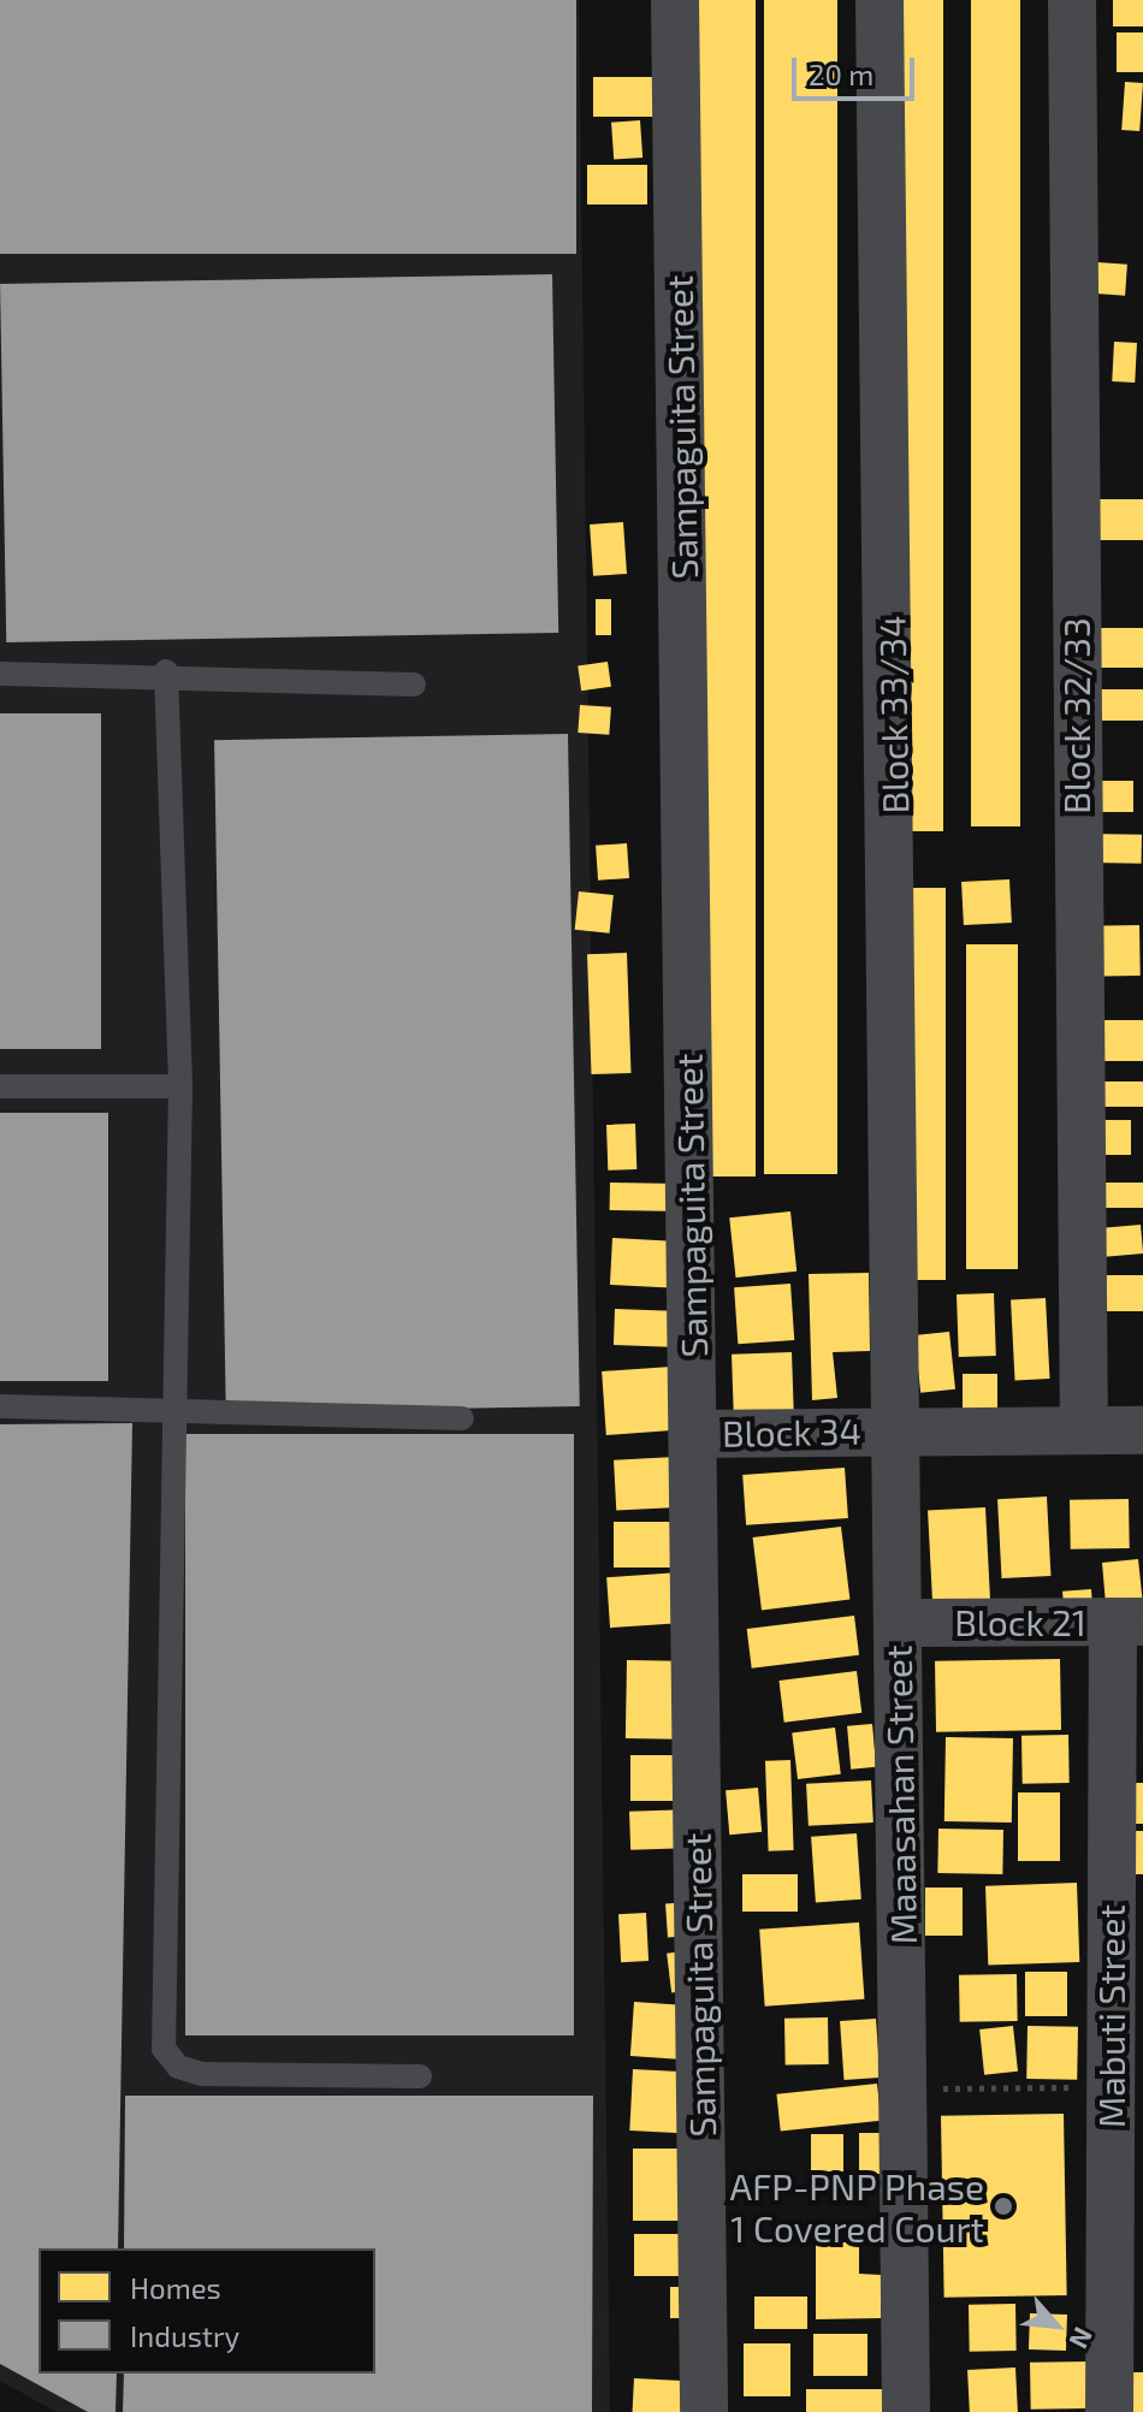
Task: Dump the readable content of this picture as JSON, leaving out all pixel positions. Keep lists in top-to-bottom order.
{
  "streets": {
    "street": [
      "Sampaguita Street",
      "Block 33/34",
      "Block 32/33",
      "Block 34",
      "Block 21",
      "Maaasahan Street",
      "Mabuti Street"
    ]
  },
  "crossings": [
    ["Sampaguita Street", "Block 34"],
    ["Block 33/34", "Block 34"],
    ["Block 33/34", "Maaasahan Street"],
    ["Block 34", "Maaasahan Street"],
    ["Block 21", "Maaasahan Street"],
    ["Block 21", "Mabuti Street"]
  ],
  "places": ["AFP-PNP Phase 1 Covered Court"],
  "legend": ["Homes", "Industry"],
  "scale_bar": "20 m",
  "north": "bottom right"
}
